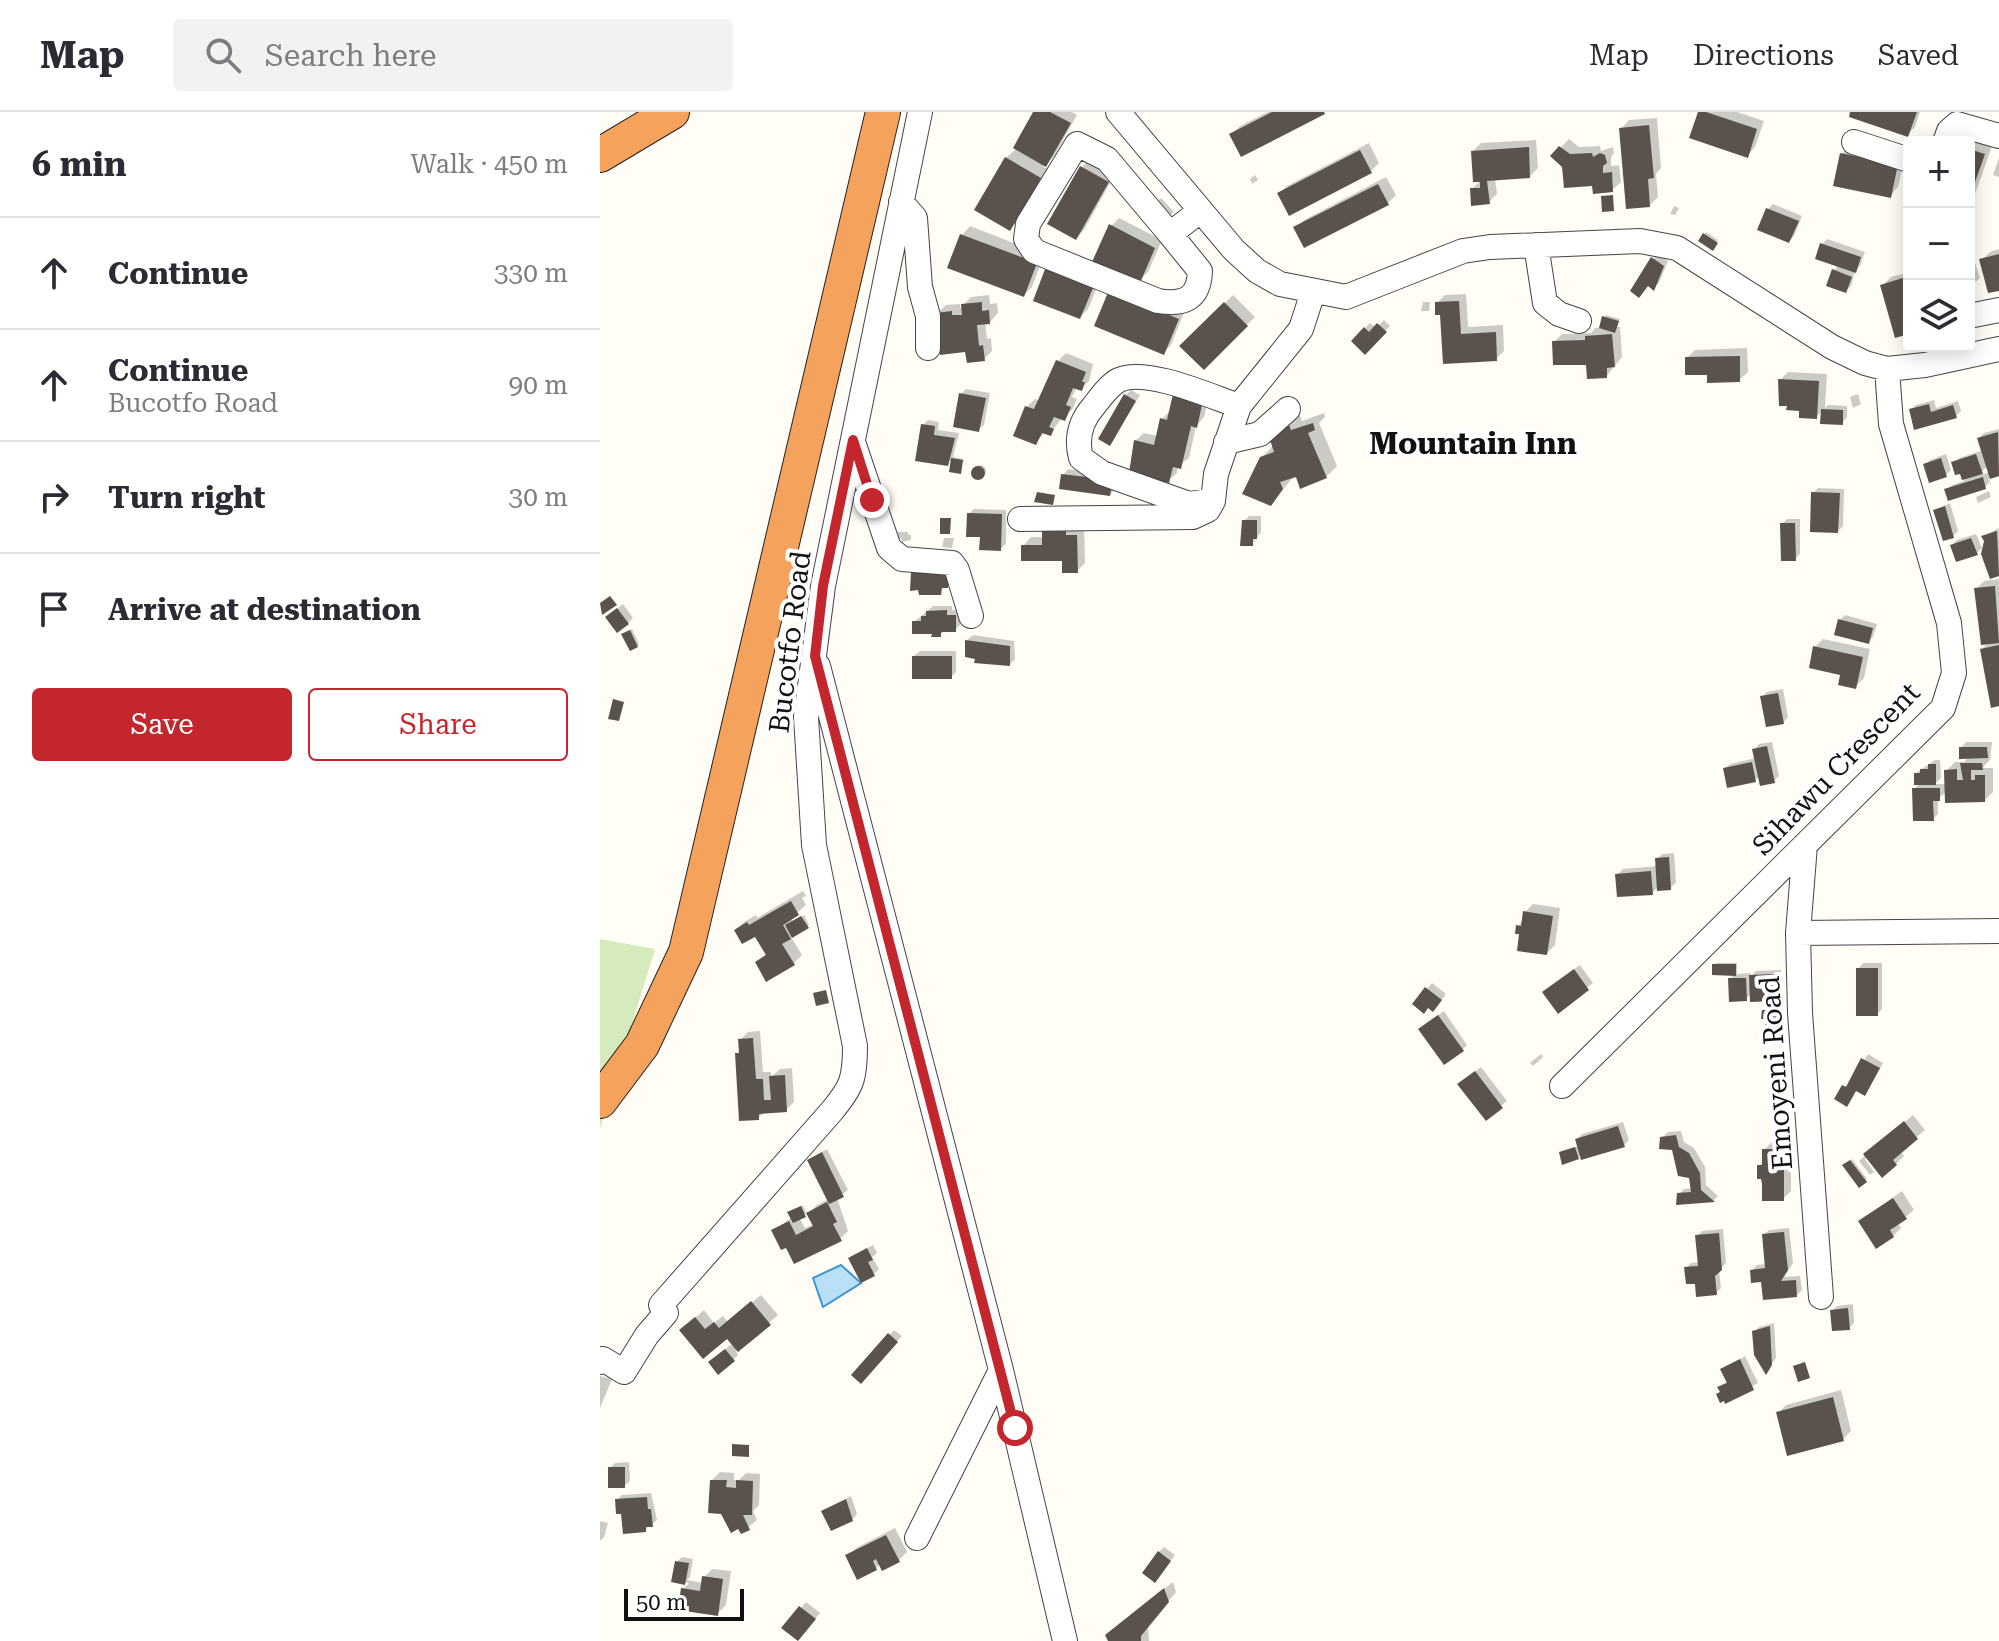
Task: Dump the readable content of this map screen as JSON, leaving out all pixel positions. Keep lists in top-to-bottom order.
{
  "streets": {
    "street": ["Bucotfo Road", "Sihawu Crescent", "Emoyeni Road"]
  },
  "crossings": [
    ["Sihawu Crescent", "Emoyeni Road"]
  ],
  "districts": ["Mountain Inn"],
  "scale_bar": "50 m",
  "page": {
    "header": "Map",
    "search": "Search here",
    "nav": ["Map", "Directions", "Saved"],
    "heading": ["6 min", "Walk · 450 m"],
    "map_buttons": ["+", "−"],
    "list": [
      ["Continue", "330 m"],
      ["Continue", "Bucotfo Road", "90 m"],
      ["Turn right", "30 m"],
      "Arrive at destination"
    ],
    "buttons": ["Save", "Share"],
    "scale": "50 m"
  }
}
